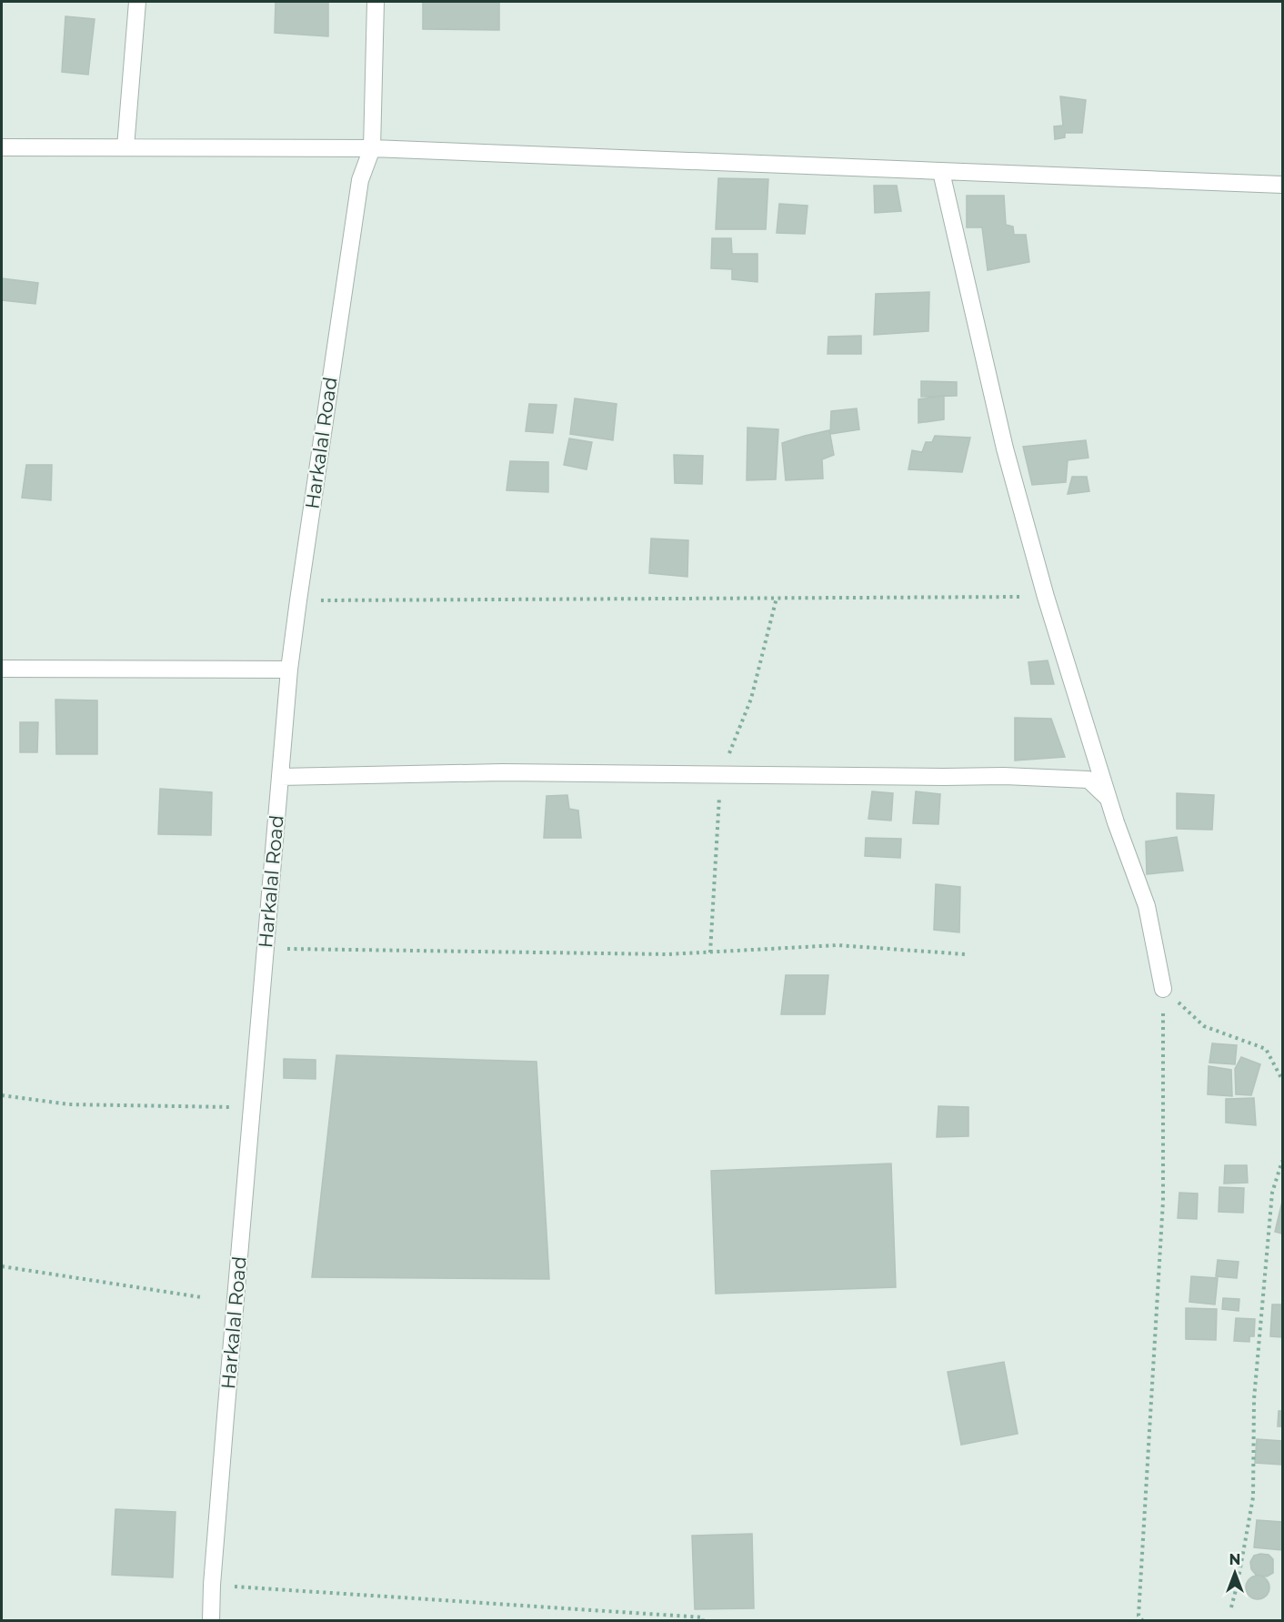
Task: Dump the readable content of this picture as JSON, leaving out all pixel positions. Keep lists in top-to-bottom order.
{
  "streets": {
    "street": ["Harkalal Road"]
  },
  "north": "top"
}
